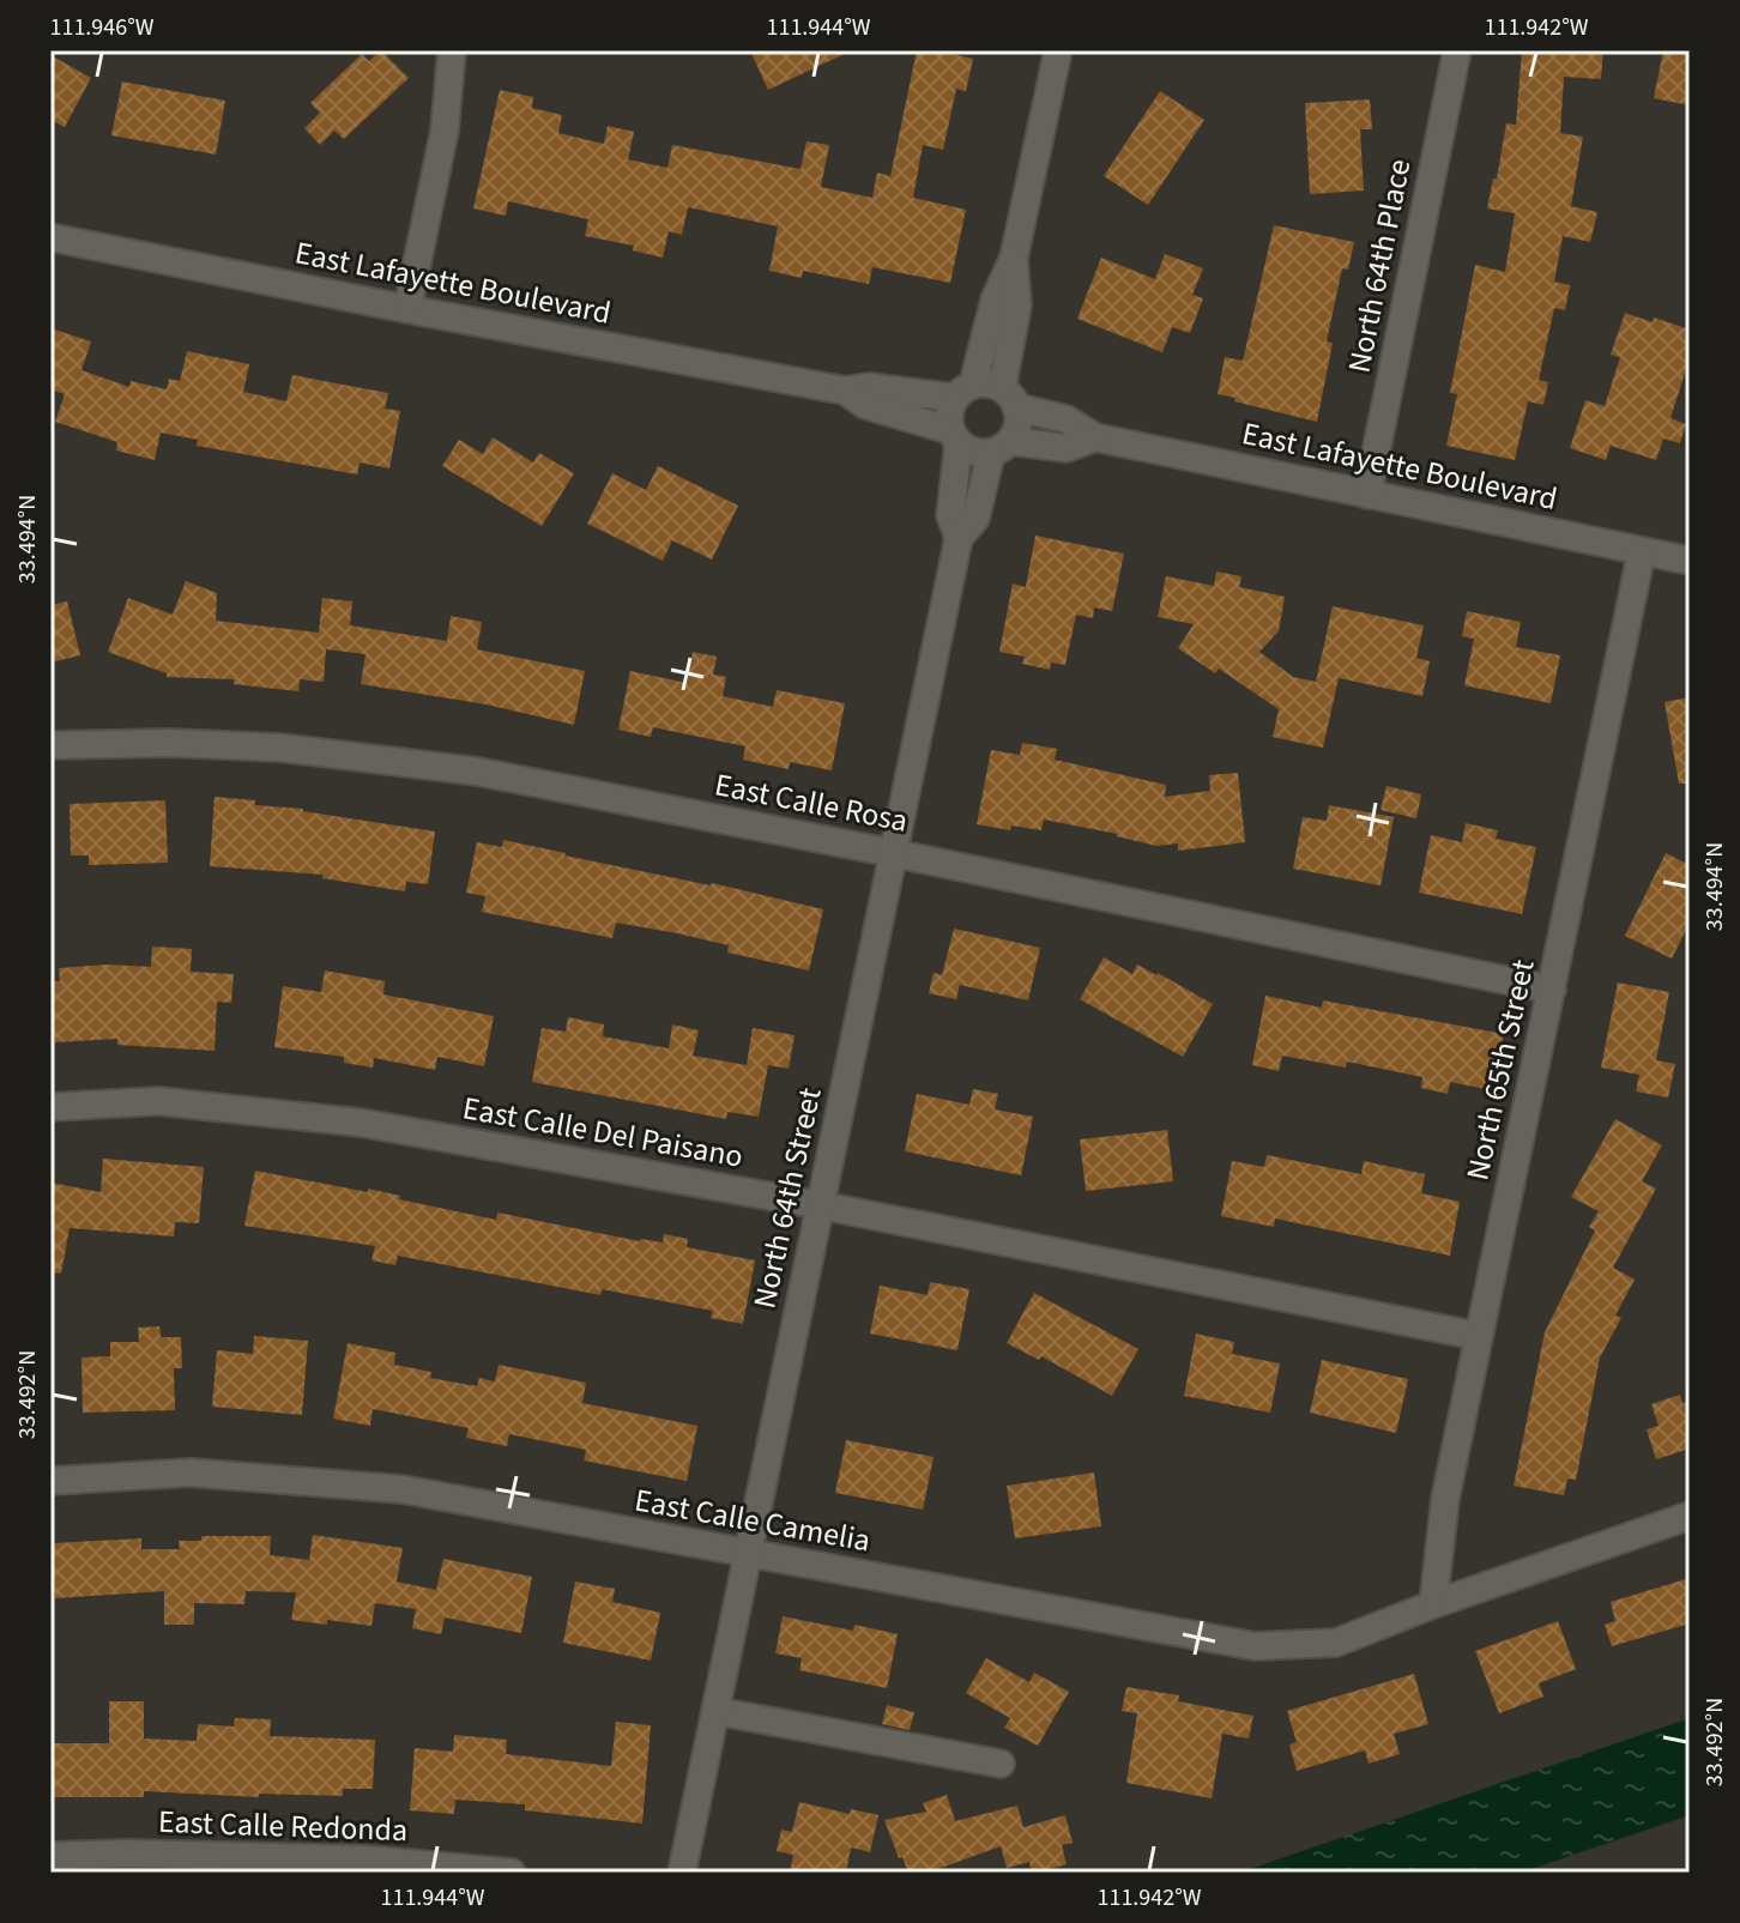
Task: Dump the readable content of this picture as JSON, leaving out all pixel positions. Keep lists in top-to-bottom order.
{
  "streets": {
    "street": [
      "North 64th Place",
      "East Lafayette Boulevard",
      "East Calle Rosa",
      "North 65th Street",
      "East Calle Del Paisano",
      "North 64th Street",
      "East Calle Camelia",
      "East Calle Redonda"
    ]
  },
  "crossings": [
    ["North 64th Place", "East Lafayette Boulevard"],
    ["East Lafayette Boulevard", "North 65th Street"],
    ["East Lafayette Boulevard", "North 64th Street"],
    ["East Calle Rosa", "North 65th Street"],
    ["East Calle Rosa", "North 64th Street"],
    ["North 65th Street", "East Calle Del Paisano"],
    ["North 65th Street", "East Calle Camelia"],
    ["East Calle Del Paisano", "North 64th Street"],
    ["North 64th Street", "East Calle Camelia"]
  ],
  "coordinates": [
    "111.946°W",
    "111.944°W",
    "111.942°W",
    "33.494°N",
    "33.492°N"
  ]
}
